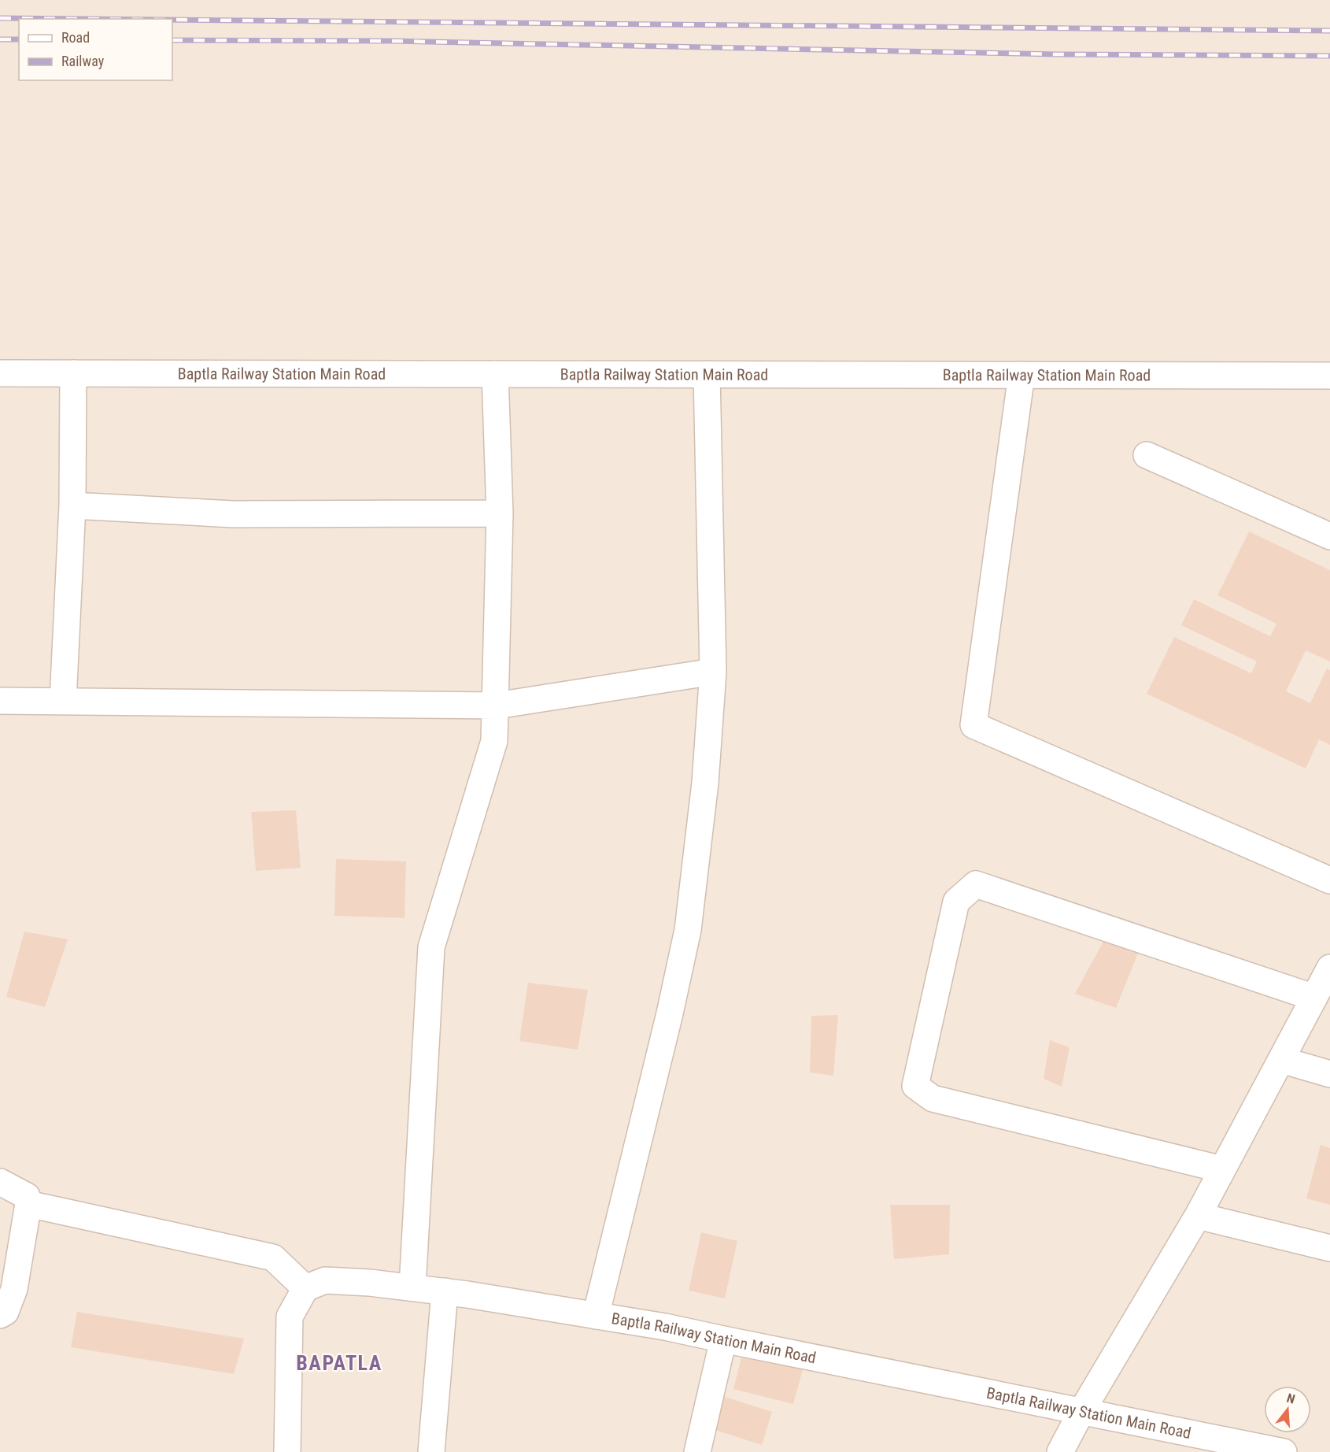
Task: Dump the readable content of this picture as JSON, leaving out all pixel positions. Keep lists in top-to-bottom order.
{
  "streets": {
    "street": ["Baptla Railway Station Main Road"]
  },
  "districts": ["BAPATLA"],
  "legend": ["Road", "Railway"],
  "north": "top"
}
